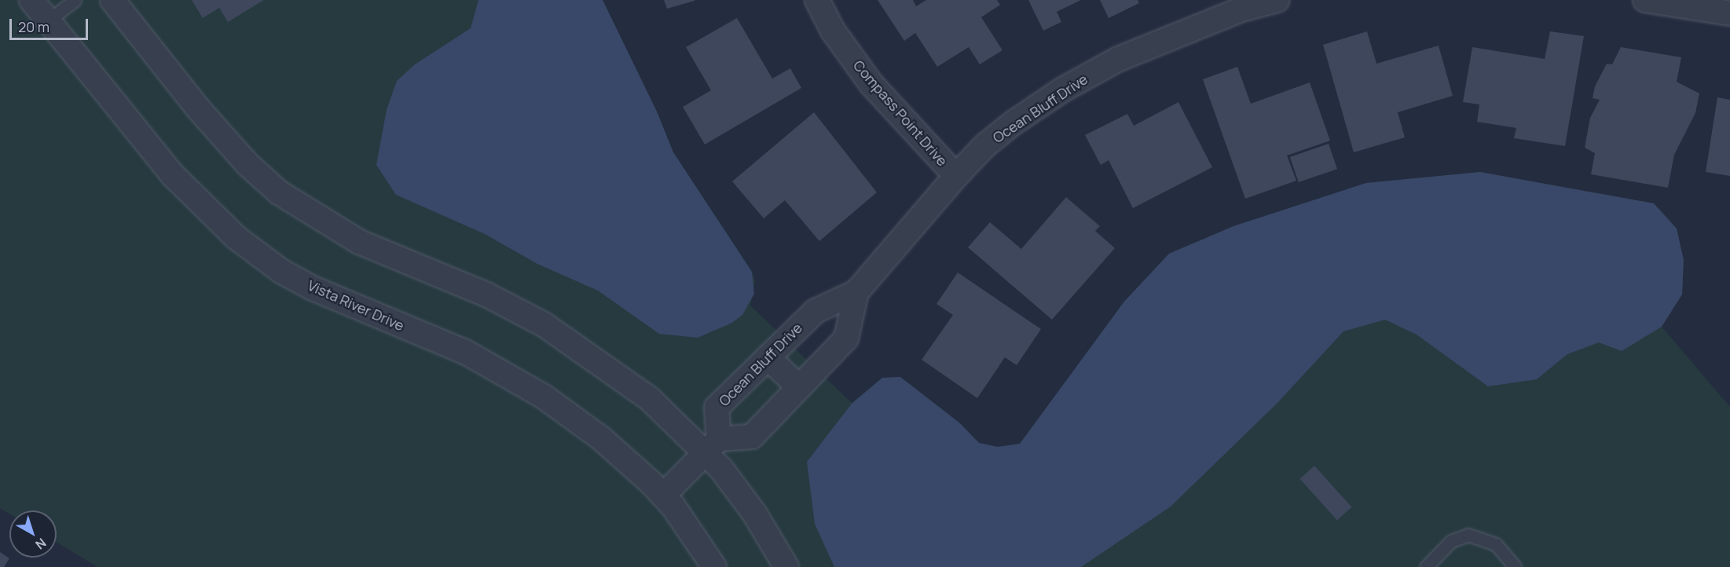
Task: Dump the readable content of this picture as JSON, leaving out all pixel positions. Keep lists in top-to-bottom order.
{
  "streets": {
    "street": ["Ocean Bluff Drive", "Compass Point Drive", "Vista River Drive"]
  },
  "crossings": [
    ["Ocean Bluff Drive", "Compass Point Drive"]
  ],
  "scale_bar": "20 m",
  "north": "bottom right"
}
